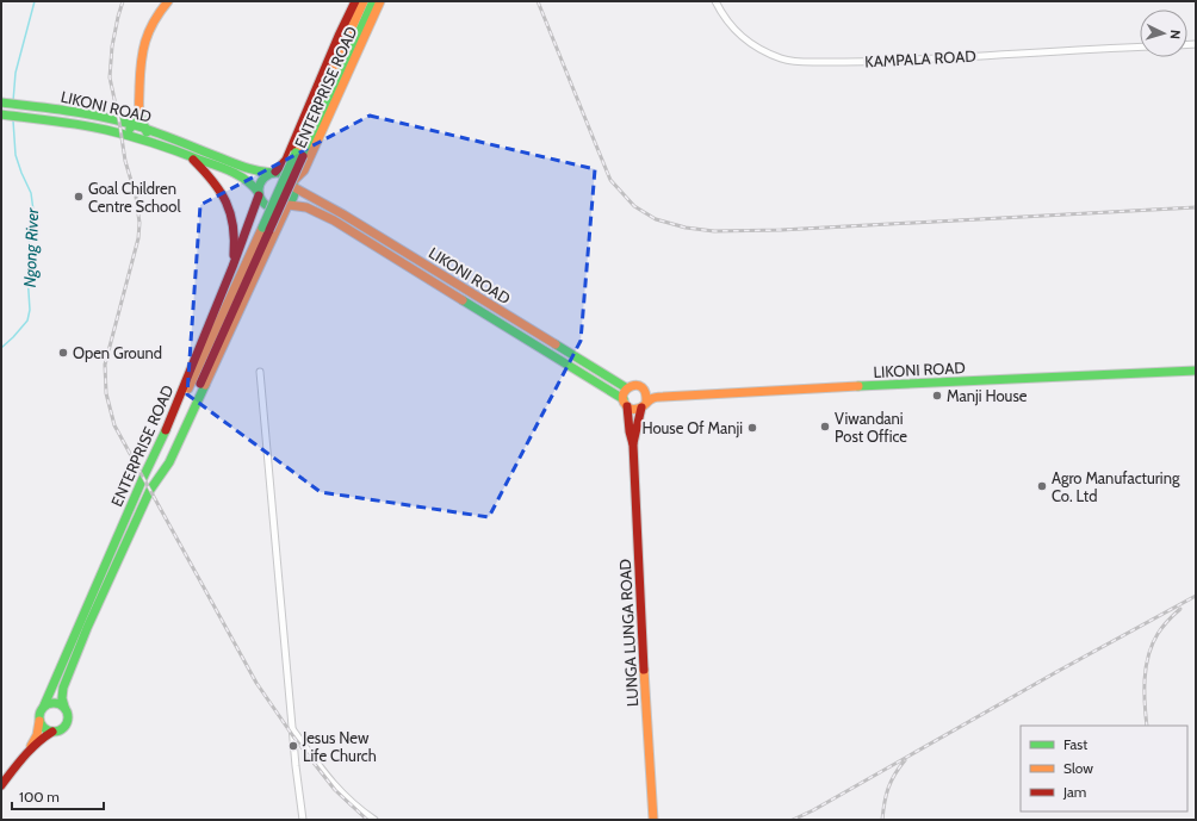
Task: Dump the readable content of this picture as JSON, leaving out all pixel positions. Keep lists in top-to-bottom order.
{
  "streets": {
    "main road": ["ENTERPRISE ROAD", "LIKONI ROAD", "LUNGA LUNGA ROAD"],
    "street": ["KAMPALA ROAD"]
  },
  "crossings": [
    ["ENTERPRISE ROAD", "LIKONI ROAD"],
    ["LIKONI ROAD", "LUNGA LUNGA ROAD"]
  ],
  "water": ["Ngong River"],
  "places": [
    "Goal Children Centre School",
    "Open Ground",
    "Manji House",
    "Viwandani Post Office",
    "House Of Manji",
    "Agro Manufacturing Co. Ltd",
    "Jesus New Life Church"
  ],
  "legend": ["Fast", "Slow", "Jam"],
  "scale_bar": "100 m",
  "north": "right"
}
